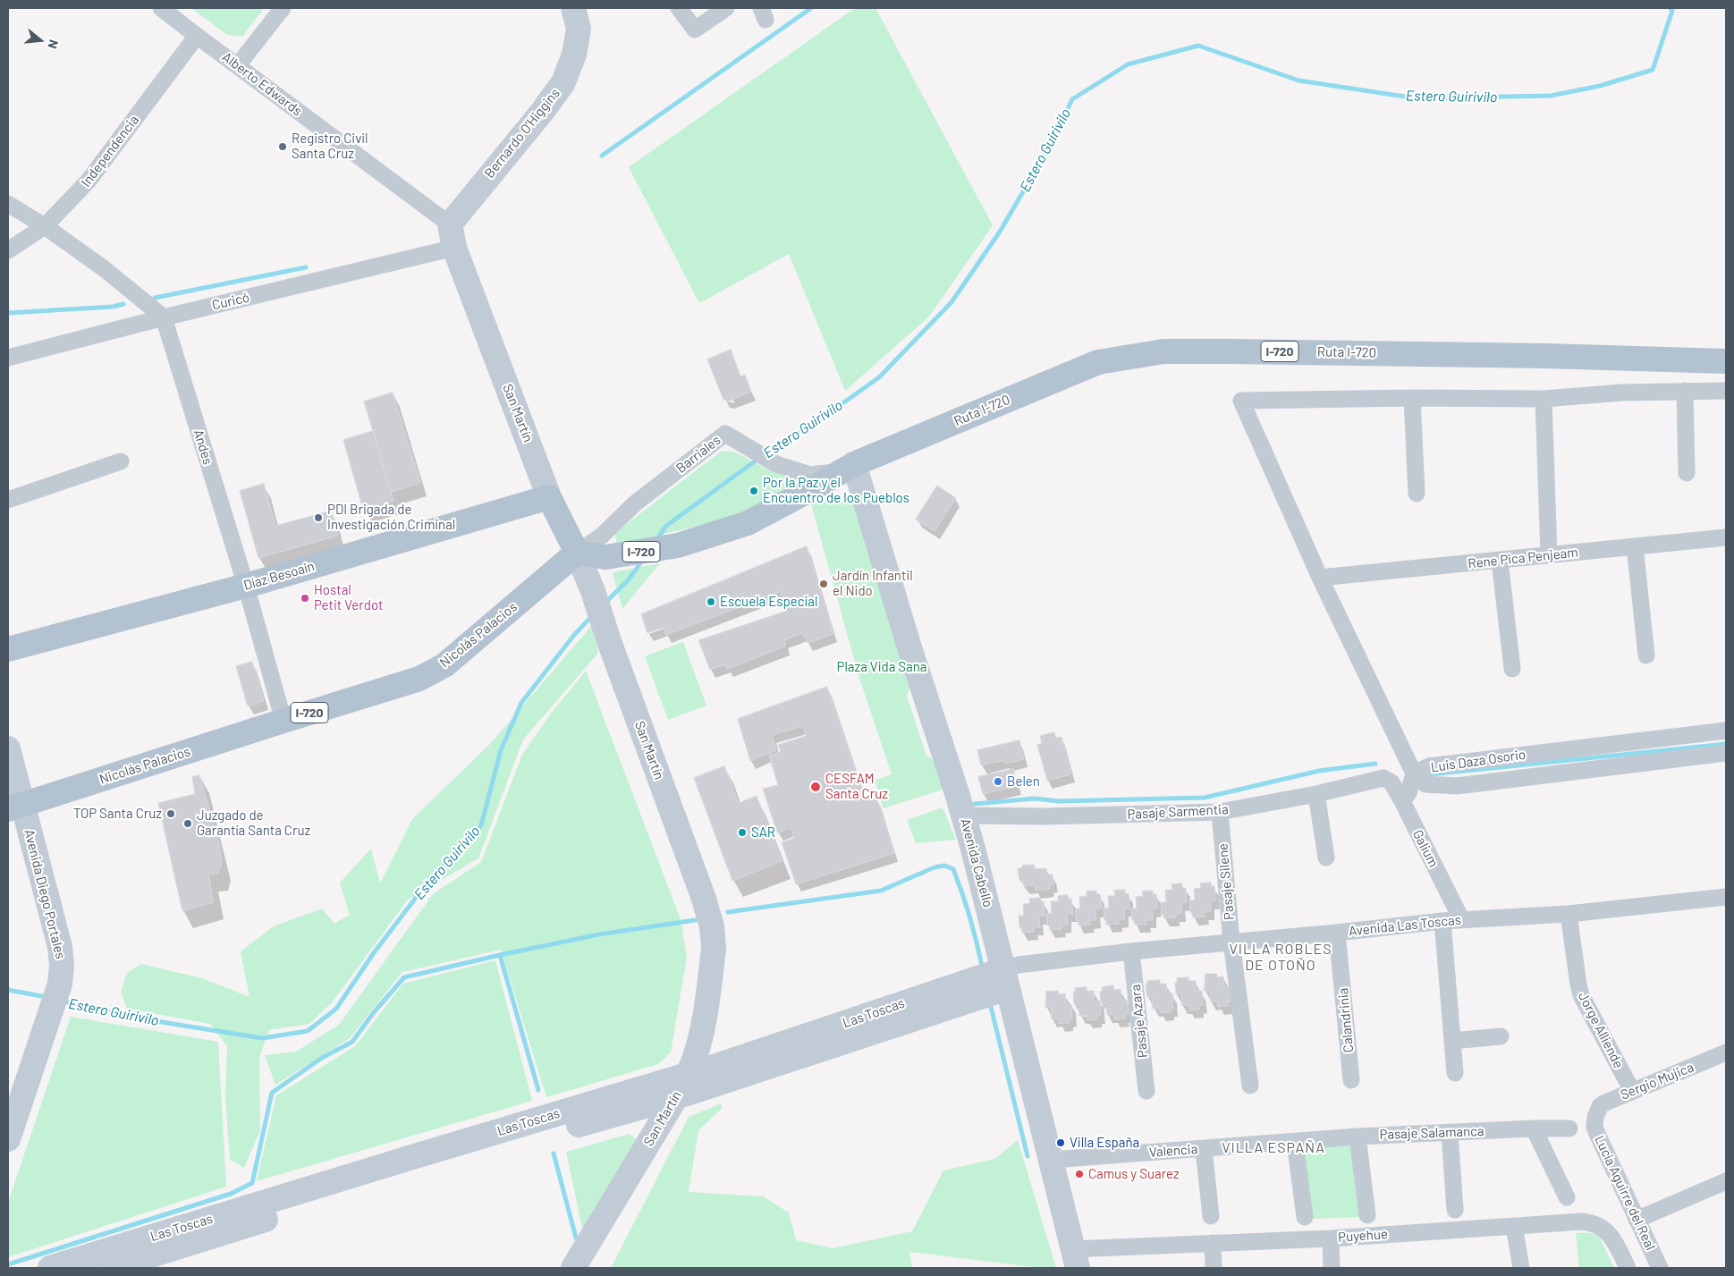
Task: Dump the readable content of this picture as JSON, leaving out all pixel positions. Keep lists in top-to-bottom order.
{
  "streets": {
    "main road": [
      "I-720",
      "Ruta I-720",
      "San Martín",
      "Díaz Besoaín",
      "Nicolás Palacios"
    ],
    "street": [
      "Alberto Edwards",
      "Bernardo O'Higgins",
      "Independencia",
      "Curicó",
      "Andes",
      "Barriales",
      "Rene Pica Penjeam",
      "Luis Daza Osorio",
      "Pasaje Sarmentia",
      "Galium",
      "Avenida Cabello",
      "Pasaje Silene",
      "Avenida Diego Portales",
      "Avenida Las Toscas",
      "Las Toscas",
      "Calandrinia",
      "Pasaje Azara",
      "Jorge Alliende",
      "Sergio Mujica",
      "Pasaje Salamanca",
      "Valencia",
      "Lucía Aguirre del Real",
      "Puyehue"
    ]
  },
  "crossings": [
    ["Alberto Edwards", "Bernardo O'Higgins"],
    ["Alberto Edwards", "Independencia"],
    ["Alberto Edwards", "San Martín"],
    ["Bernardo O'Higgins", "San Martín"],
    ["Curicó", "San Martín"],
    ["Curicó", "Andes"],
    ["I-720", "Ruta I-720"],
    ["I-720", "San Martín"],
    ["I-720", "Barriales"],
    ["I-720", "Nicolás Palacios"],
    ["I-720", "Avenida Cabello"],
    ["Ruta I-720", "Barriales"],
    ["Ruta I-720", "Avenida Cabello"],
    ["San Martín", "Barriales"],
    ["San Martín", "Díaz Besoaín"],
    ["San Martín", "Nicolás Palacios"],
    ["San Martín", "Las Toscas"],
    ["Andes", "Díaz Besoaín"],
    ["Andes", "Nicolás Palacios"],
    ["Barriales", "Nicolás Palacios"],
    ["Barriales", "Avenida Cabello"],
    ["Nicolás Palacios", "Avenida Diego Portales"],
    ["Pasaje Sarmentia", "Galium"],
    ["Pasaje Sarmentia", "Avenida Cabello"],
    ["Pasaje Sarmentia", "Pasaje Silene"],
    ["Galium", "Avenida Las Toscas"],
    ["Avenida Cabello", "Avenida Las Toscas"],
    ["Avenida Cabello", "Las Toscas"],
    ["Avenida Cabello", "Valencia"],
    ["Avenida Cabello", "Puyehue"],
    ["Pasaje Silene", "Avenida Las Toscas"],
    ["Avenida Las Toscas", "Las Toscas"],
    ["Avenida Las Toscas", "Calandrinia"],
    ["Avenida Las Toscas", "Pasaje Azara"],
    ["Avenida Las Toscas", "Jorge Alliende"],
    ["Jorge Alliende", "Sergio Mujica"],
    ["Sergio Mujica", "Lucía Aguirre del Real"],
    ["Pasaje Salamanca", "Valencia"]
  ],
  "districts": ["VILLA ROBLES DE OTOÑO", "VILLA ESPAÑA"],
  "water": ["Estero Guirivilo"],
  "parks": ["Plaza Vida Sana"],
  "places": [
    "Registro Civil Santa Cruz",
    "Por la Paz y el Encuentro de los Pueblos",
    "PDI Brigada de Investigación Criminal",
    "Jardín Infantil el Nido",
    "Hostal Petit Verdot",
    "Escuela Especial",
    "Belen",
    "CESFAM Santa Cruz",
    "TOP Santa Cruz",
    "Juzgado de Garantía Santa Cruz",
    "SAR",
    "Villa España",
    "Camus y Suarez"
  ],
  "north": "right"
}
